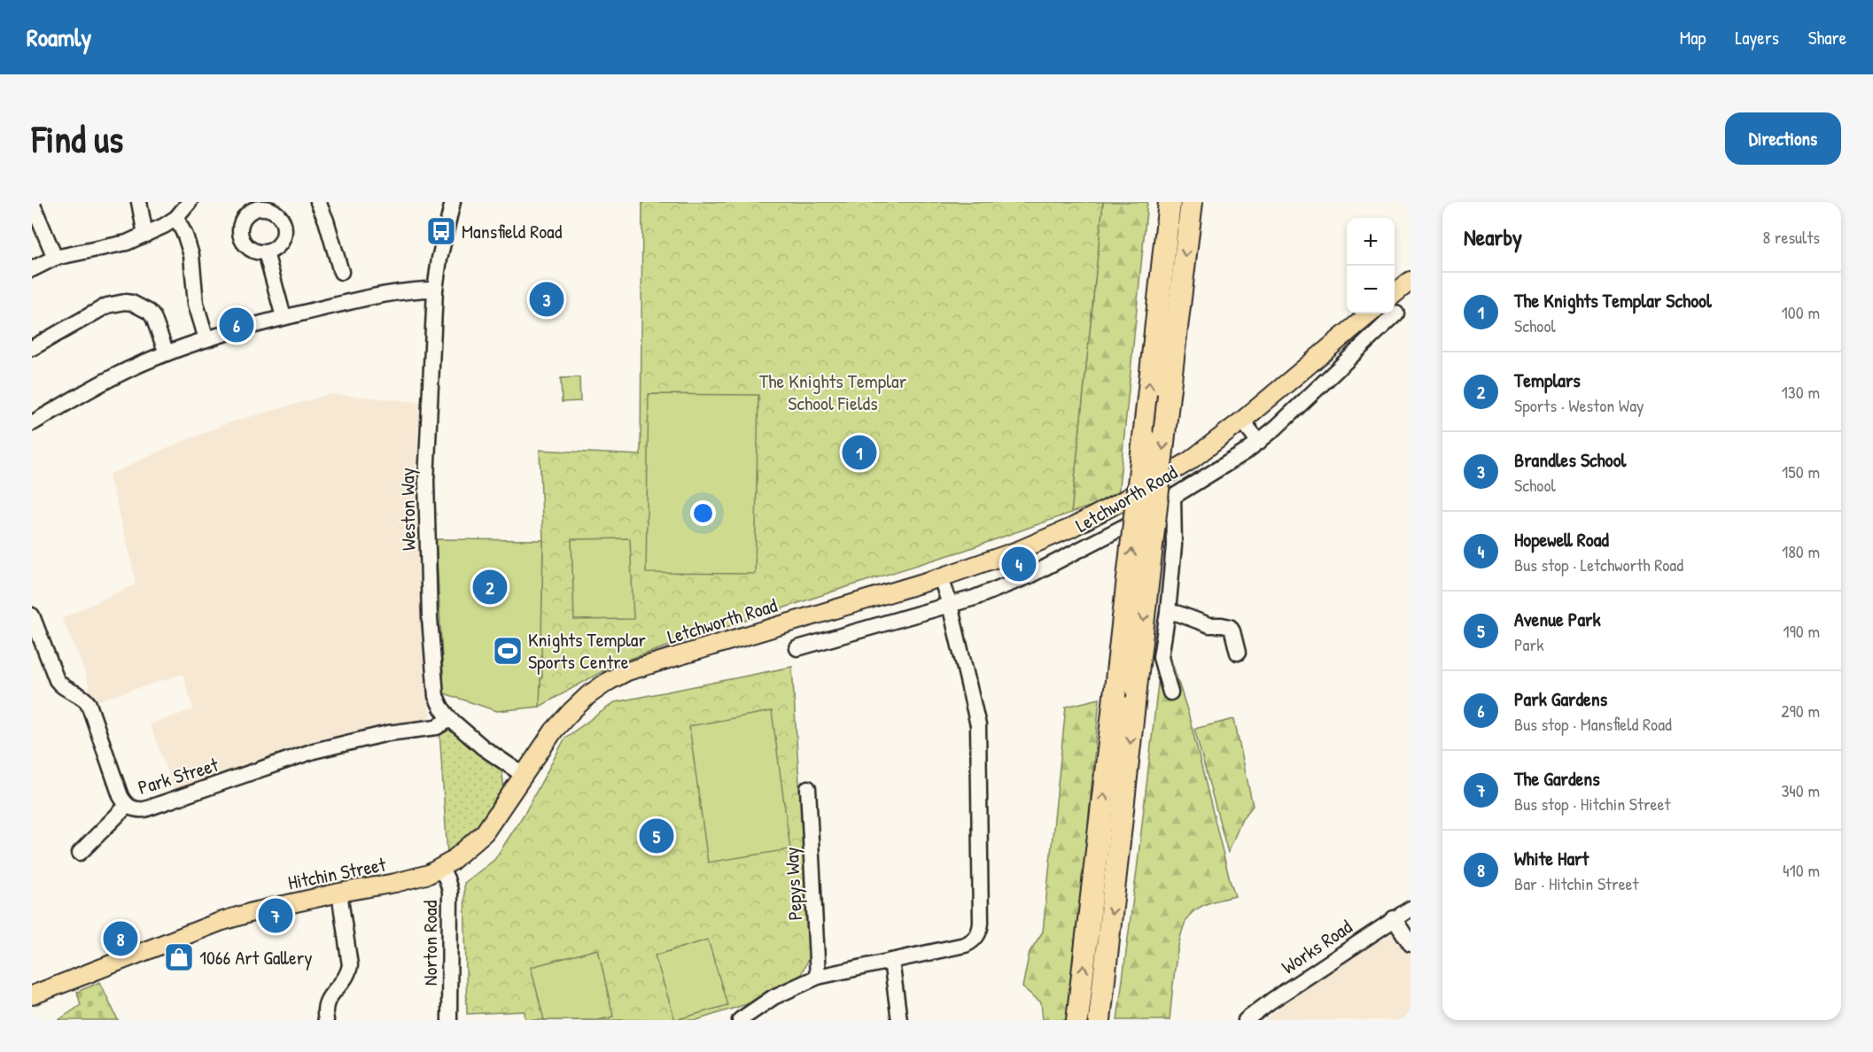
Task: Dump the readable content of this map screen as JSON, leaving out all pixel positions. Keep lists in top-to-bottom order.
{
  "streets": {
    "main road": ["Letchworth Road", "Hitchin Street"],
    "street": [
      "Weston Way",
      "Park Street",
      "Pepys Way",
      "Norton Road",
      "Works Road"
    ]
  },
  "crossings": [
    ["Letchworth Road", "Weston Way"],
    ["Letchworth Road", "Hitchin Street"],
    ["Weston Way", "Park Street"],
    ["Weston Way", "Hitchin Street"],
    ["Hitchin Street", "Norton Road"]
  ],
  "parks": ["The Knights Templar School Fields"],
  "places": {
    "bus stop": ["Mansfield Road"],
    "sports": ["Knights Templar Sports Centre"],
    "shop": ["1066 Art Gallery"]
  },
  "page": {
    "header": "Roamly",
    "nav": ["Map", "Layers", "Share"],
    "buttons": "Directions",
    "title": "Find us",
    "heading": ["Nearby", "8 results"],
    "map_buttons": ["+", "−"],
    "list": [
      {
        "mark": "1",
        "name": "The Knights Templar School",
        "note": "School",
        "value": "100 m"
      },
      {
        "mark": "2",
        "name": "Templars",
        "note": "Sports · Weston Way",
        "value": "130 m"
      },
      {
        "mark": "3",
        "name": "Brandles School",
        "note": "School",
        "value": "150 m"
      },
      {
        "mark": "4",
        "name": "Hopewell Road",
        "note": "Bus stop · Letchworth Road",
        "value": "180 m"
      },
      {
        "mark": "5",
        "name": "Avenue Park",
        "note": "Park",
        "value": "190 m"
      },
      {
        "mark": "6",
        "name": "Park Gardens",
        "note": "Bus stop · Mansfield Road",
        "value": "290 m"
      },
      {
        "mark": "7",
        "name": "The Gardens",
        "note": "Bus stop · Hitchin Street",
        "value": "340 m"
      },
      {
        "mark": "8",
        "name": "White Hart",
        "note": "Bar · Hitchin Street",
        "value": "410 m"
      }
    ],
    "pins": [
      "3",
      "6",
      "1",
      "4",
      "2",
      "5",
      "7",
      "8"
    ]
  }
}
